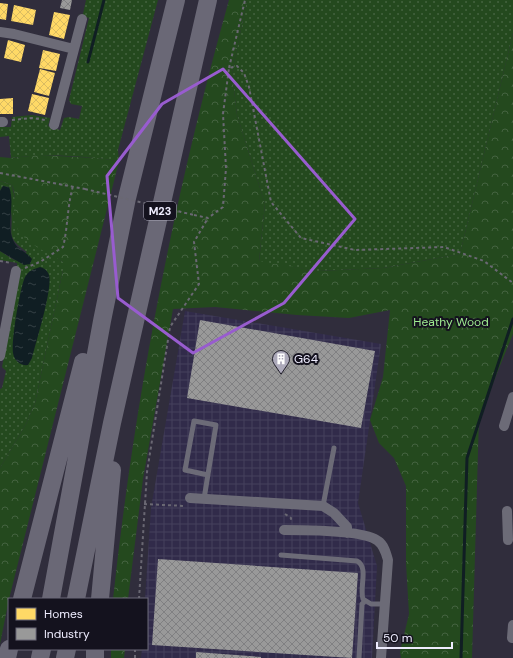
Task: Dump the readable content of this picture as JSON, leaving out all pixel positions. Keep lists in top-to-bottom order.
{
  "streets": {
    "highway": ["M23"]
  },
  "parks": ["Heathy Wood"],
  "places": {
    "building": ["G64"]
  },
  "legend": ["Homes", "Industry"],
  "scale_bar": "50 m"
}
